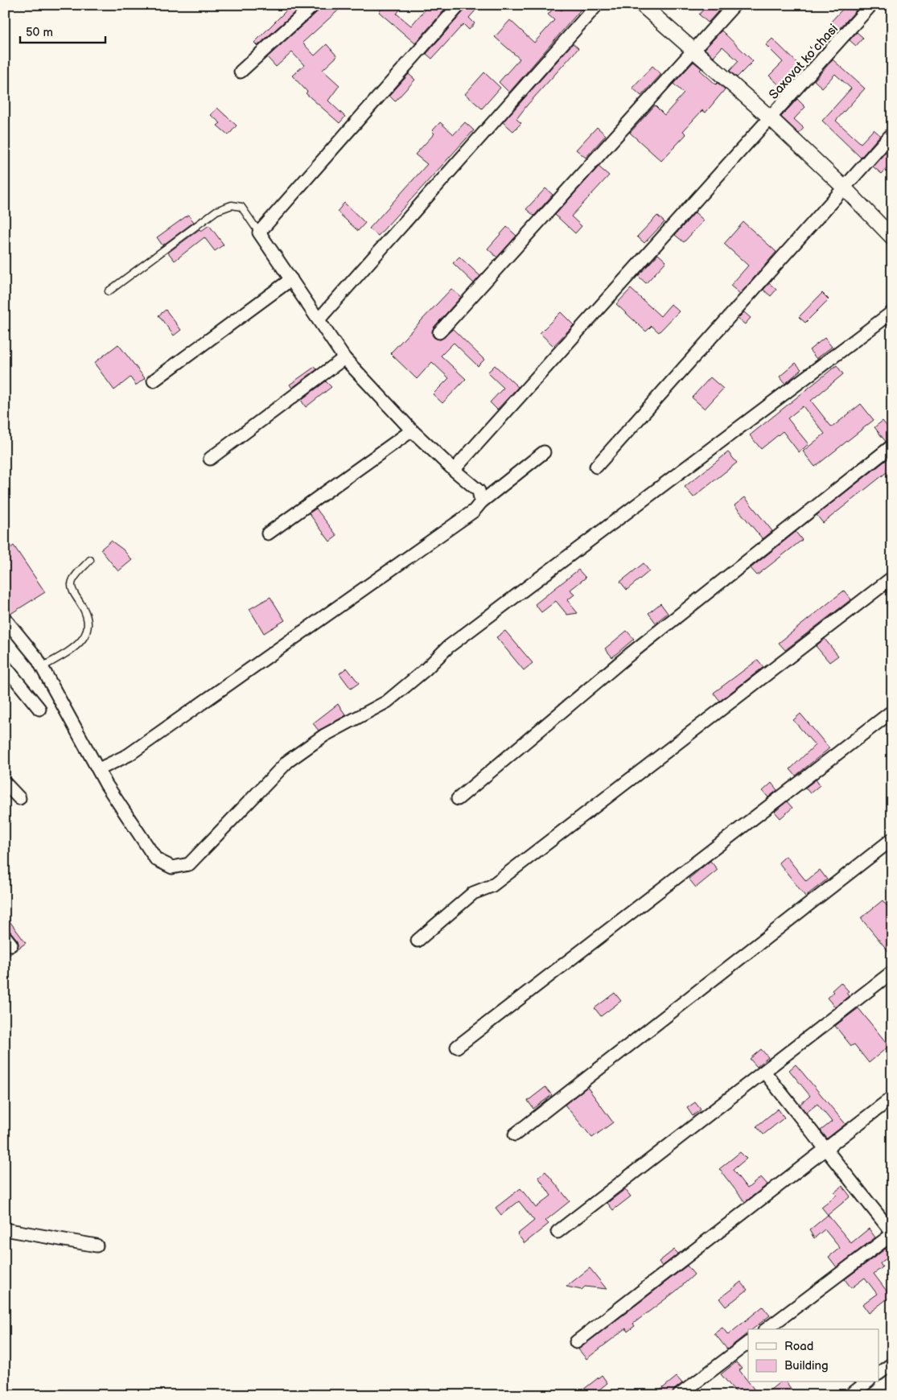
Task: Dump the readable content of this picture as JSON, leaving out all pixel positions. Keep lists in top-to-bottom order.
{
  "streets": {
    "street": ["Saxovat koʻchasi"]
  },
  "legend": ["Road", "Building"],
  "scale_bar": "50 m"
}
